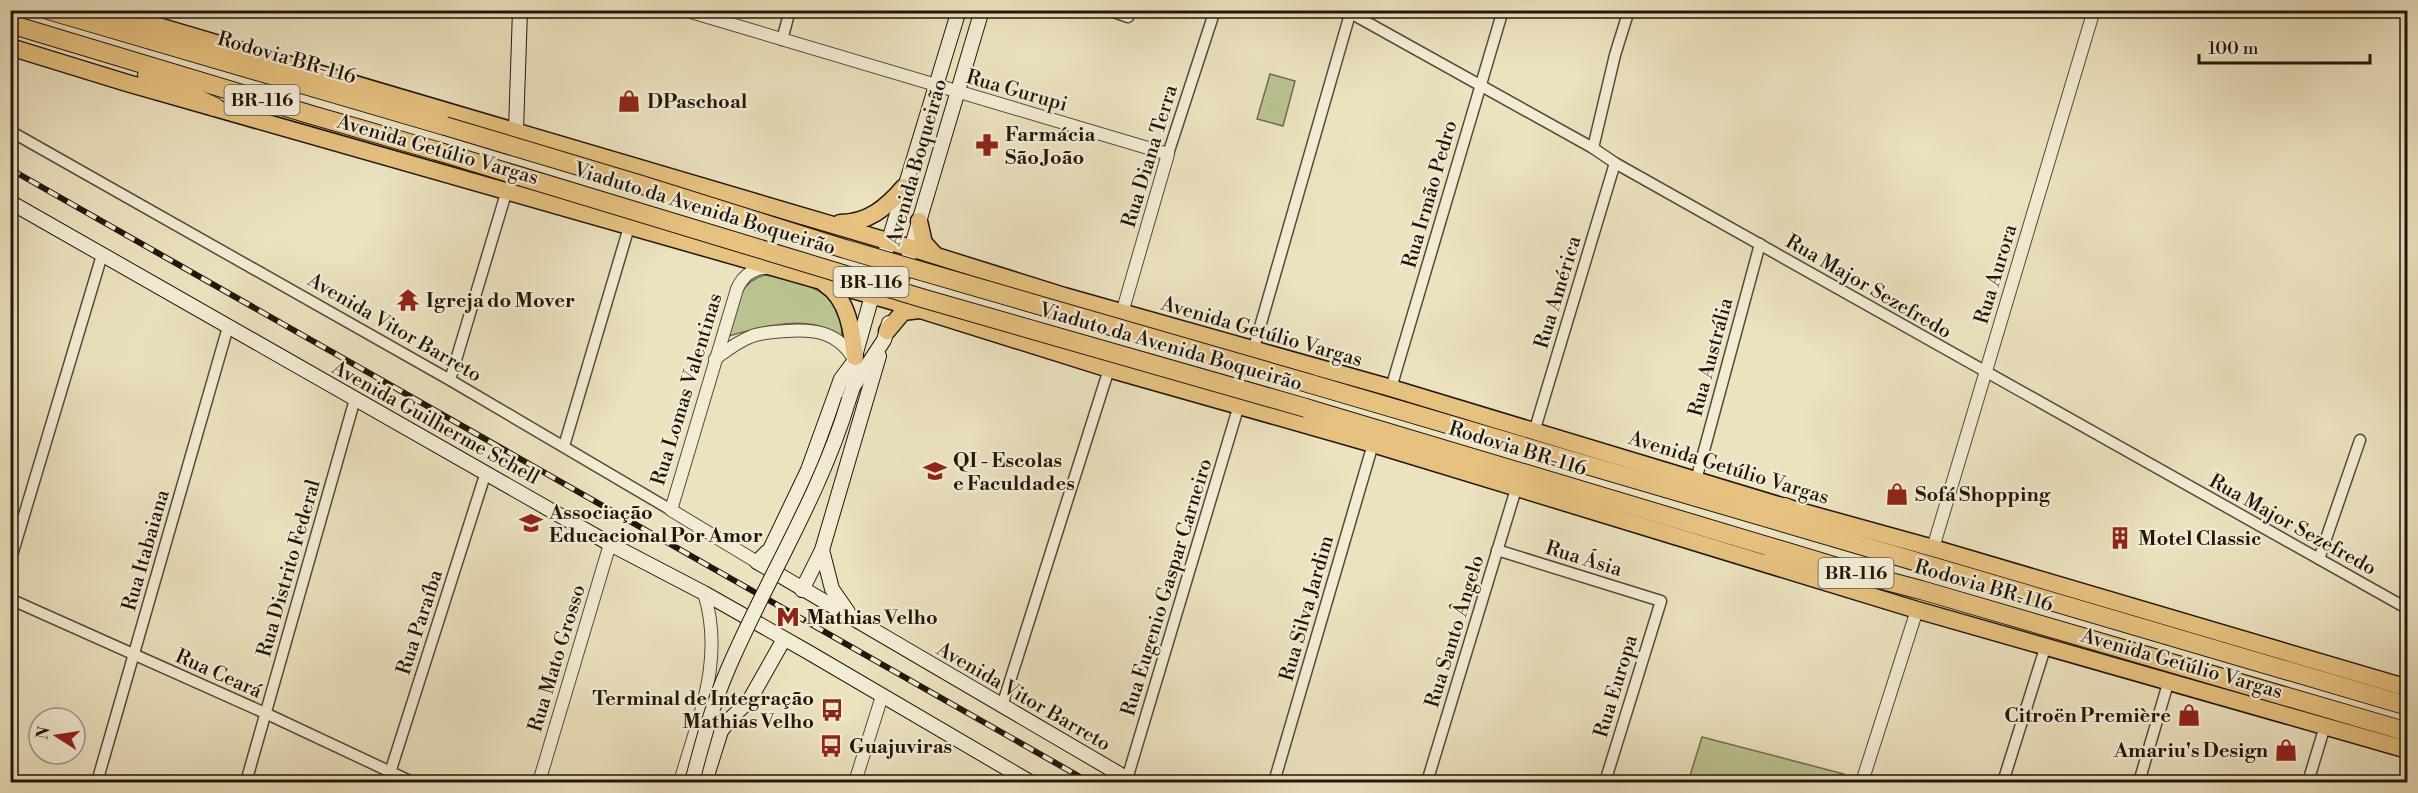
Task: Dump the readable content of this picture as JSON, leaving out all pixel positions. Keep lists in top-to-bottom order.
{
  "streets": {
    "highway": ["Rodovia BR-116", "BR-116", "Viaduto da Avenida Boqueirão"],
    "main road": [
      "Avenida Getúlio Vargas",
      "Avenida Boqueirão",
      "Avenida Vitor Barreto",
      "Avenida Guilherme Schell"
    ],
    "street": [
      "Rua Gurupi",
      "Rua Diana Terra",
      "Rua Irmão Pedro",
      "Rua Aurora",
      "Rua Major Sezefredo",
      "Rua América",
      "Rua Austrália",
      "Rua Lomas Valentinas",
      "Rua Itabaiana",
      "Rua Ásia",
      "Rua Distrito Federal",
      "Rua Eugenio Gaspar Carneiro",
      "Rua Silva Jardim",
      "Rua Paraíba",
      "Rua Santo Ângelo",
      "Rua Mato Grosso",
      "Rua Ceará",
      "Rua Europa"
    ]
  },
  "crossings": [
    ["Rodovia BR-116", "BR-116"],
    ["Rodovia BR-116", "Viaduto da Avenida Boqueirão"],
    ["Rua Gurupi", "Rua Diana Terra"],
    ["Rua Gurupi", "Avenida Boqueirão"],
    ["BR-116", "Avenida Getúlio Vargas"],
    ["BR-116", "Viaduto da Avenida Boqueirão"],
    ["Avenida Getúlio Vargas", "Rua Diana Terra"],
    ["Avenida Getúlio Vargas", "Avenida Boqueirão"],
    ["Avenida Getúlio Vargas", "Rua Irmão Pedro"],
    ["Avenida Getúlio Vargas", "Rua Aurora"],
    ["Avenida Getúlio Vargas", "Rua América"],
    ["Avenida Getúlio Vargas", "Rua Austrália"],
    ["Avenida Getúlio Vargas", "Rua Lomas Valentinas"],
    ["Avenida Getúlio Vargas", "Rua Eugenio Gaspar Carneiro"],
    ["Avenida Getúlio Vargas", "Rua Silva Jardim"],
    ["Avenida Getúlio Vargas", "Rua Santo Ângelo"],
    ["Rua Irmão Pedro", "Rua Major Sezefredo"],
    ["Rua Aurora", "Rua Major Sezefredo"],
    ["Rua Major Sezefredo", "Rua América"],
    ["Rua Major Sezefredo", "Rua Austrália"],
    ["Avenida Vitor Barreto", "Rua Lomas Valentinas"],
    ["Avenida Vitor Barreto", "Rua Eugenio Gaspar Carneiro"],
    ["Avenida Guilherme Schell", "Rua Itabaiana"],
    ["Avenida Guilherme Schell", "Rua Distrito Federal"],
    ["Avenida Guilherme Schell", "Rua Paraíba"],
    ["Avenida Guilherme Schell", "Rua Mato Grosso"],
    ["Rua Itabaiana", "Rua Ceará"],
    ["Rua Ásia", "Rua Santo Ângelo"],
    ["Rua Ásia", "Rua Europa"],
    ["Rua Distrito Federal", "Rua Ceará"],
    ["Rua Paraíba", "Rua Ceará"]
  ],
  "places": {
    "shop": [
      "DPaschoal",
      "Sofá Shopping",
      "Citroën Première",
      "Amariu's Design"
    ],
    "pharmacy": ["Farmácia São João"],
    "temple": ["Igreja do Mover"],
    "school or university": ["QI - Escolas e Faculdades", "Associação Educacional Por Amor"],
    "building": ["Motel Classic"],
    "metro station": ["Mathias Velho"],
    "bus stop": ["Terminal de Integração Mathias Velho", "Guajuviras"]
  },
  "scale_bar": "100 m",
  "north": "left"
}
